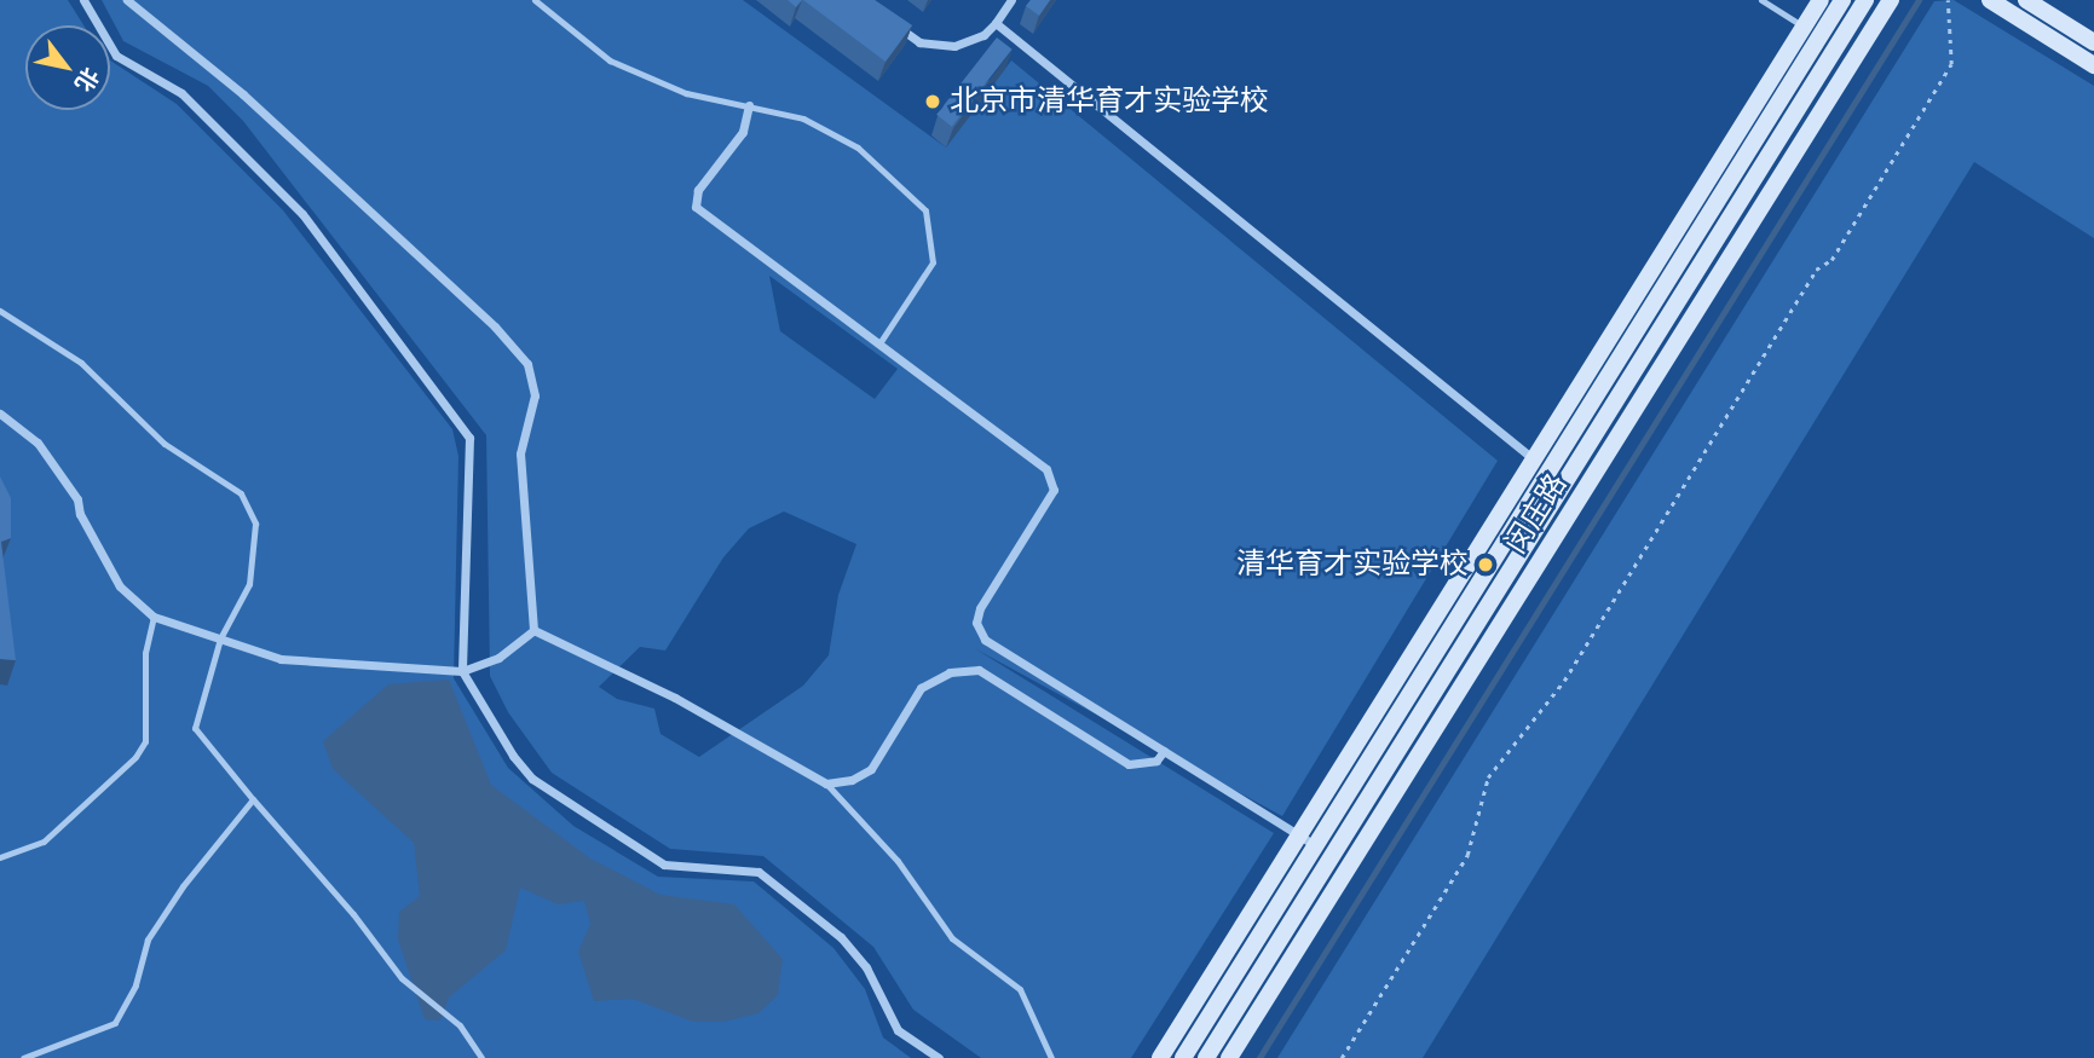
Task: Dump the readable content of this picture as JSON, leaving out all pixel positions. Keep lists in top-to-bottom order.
{
  "streets": {
    "street": ["闵庄路"]
  },
  "places": ["北京市清华育才实验学校", "清华育才实验学校"],
  "north": "bottom right"
}
